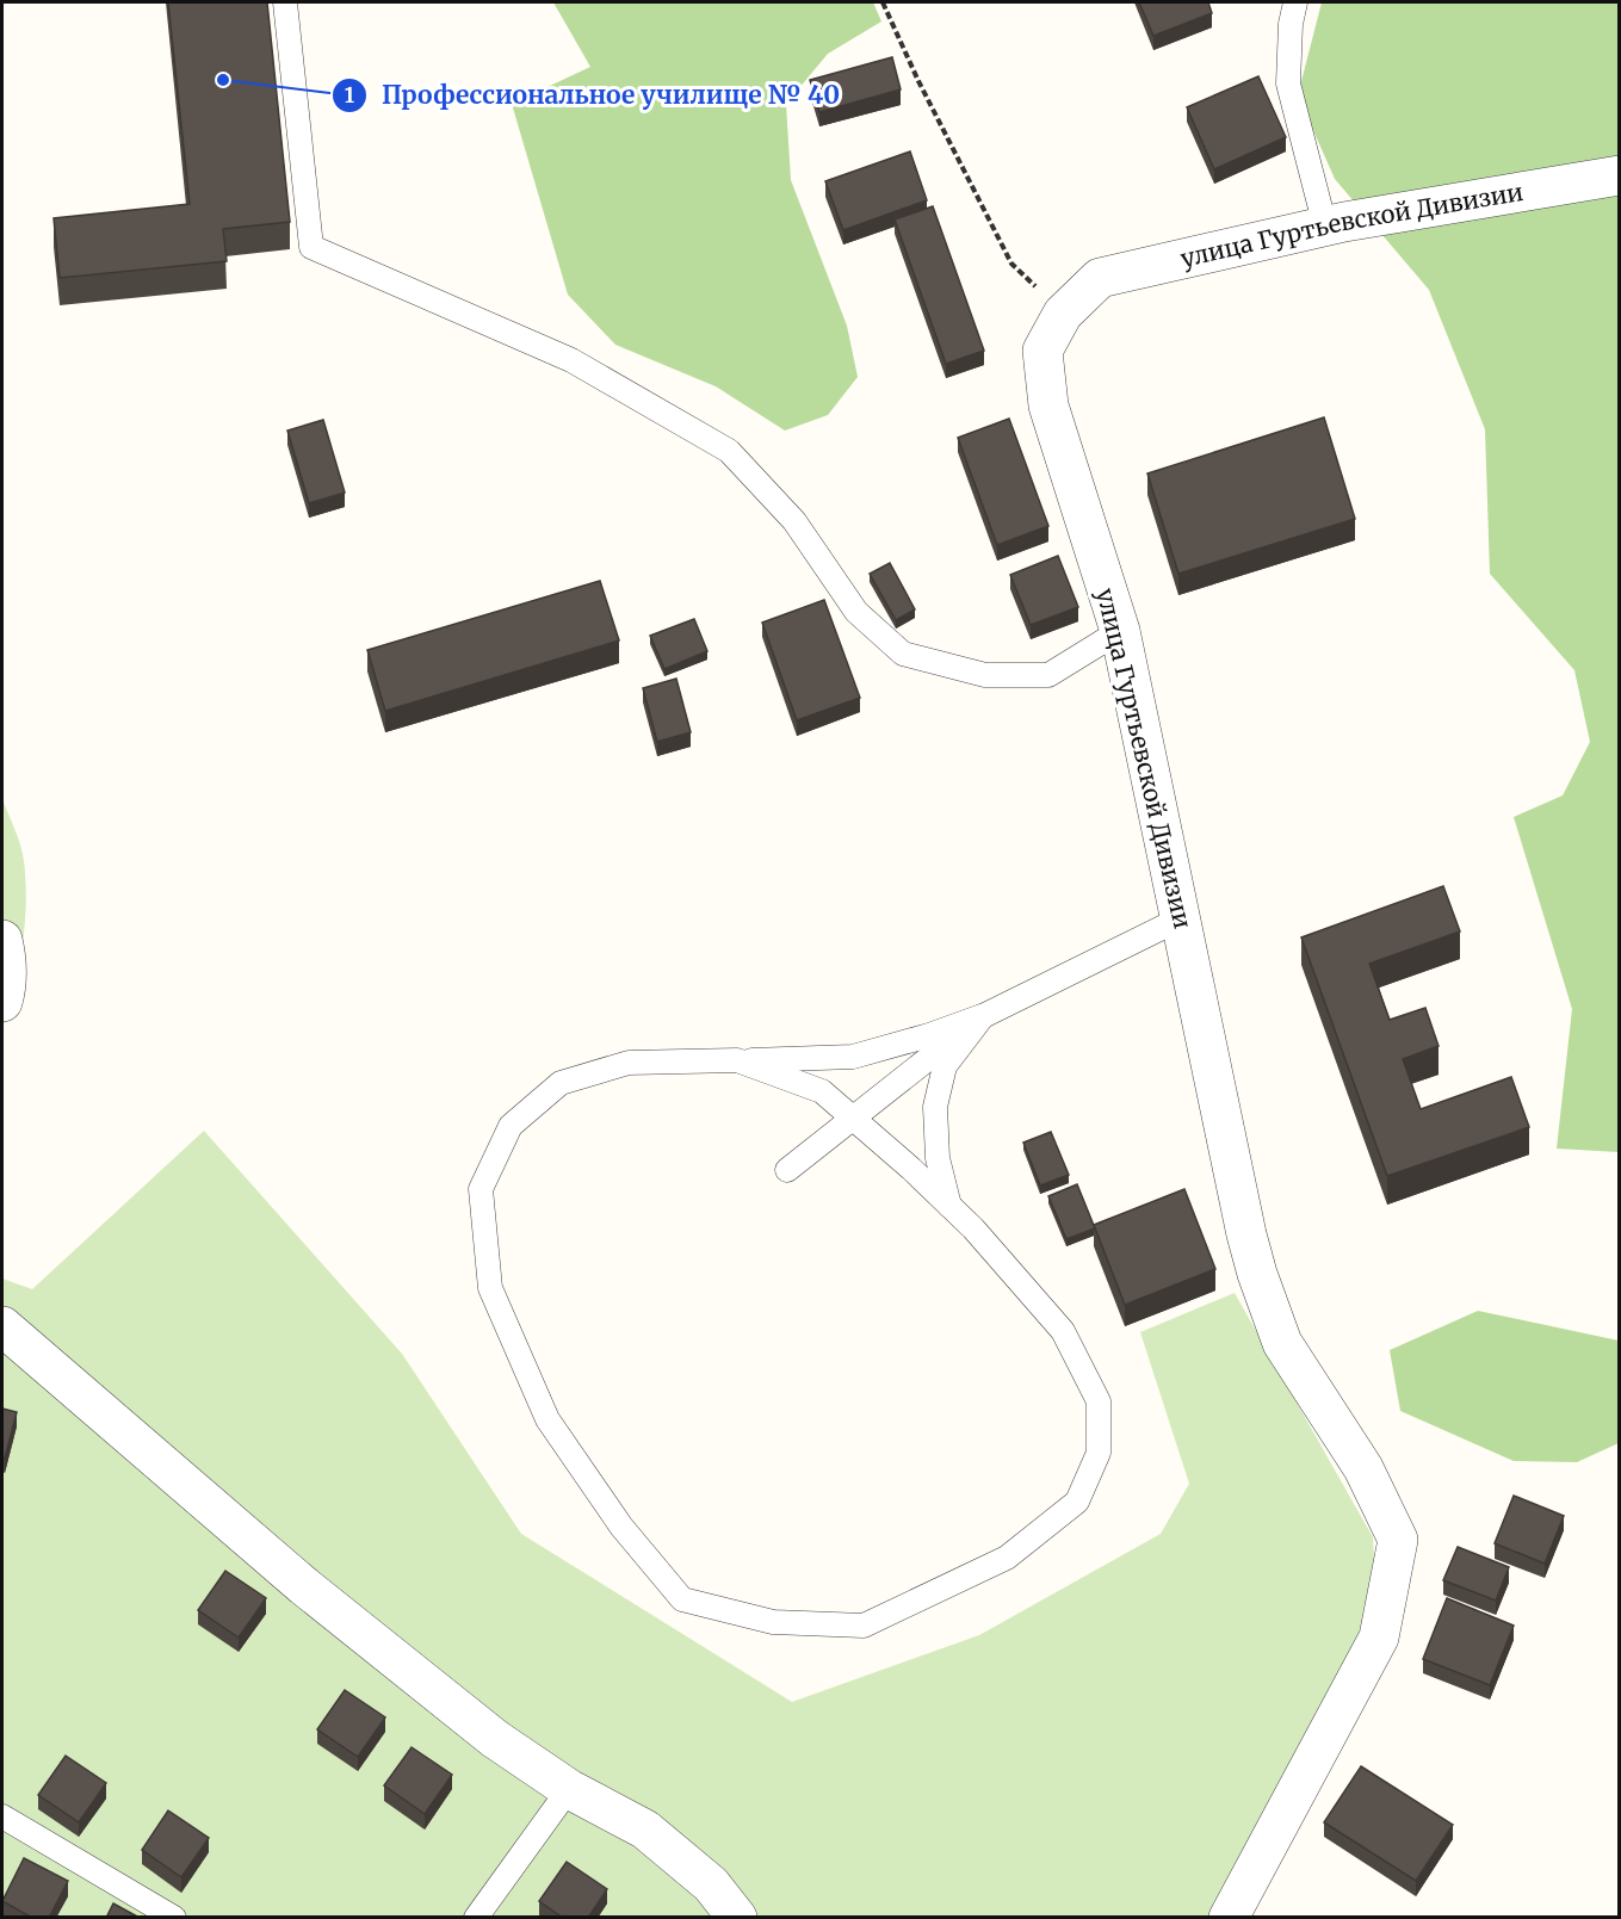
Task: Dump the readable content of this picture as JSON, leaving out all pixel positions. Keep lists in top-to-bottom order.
{
  "streets": {
    "street": ["улица Гуртьевской Дивизии"]
  },
  "places": ["Профессиональное училище № 40"]
}
